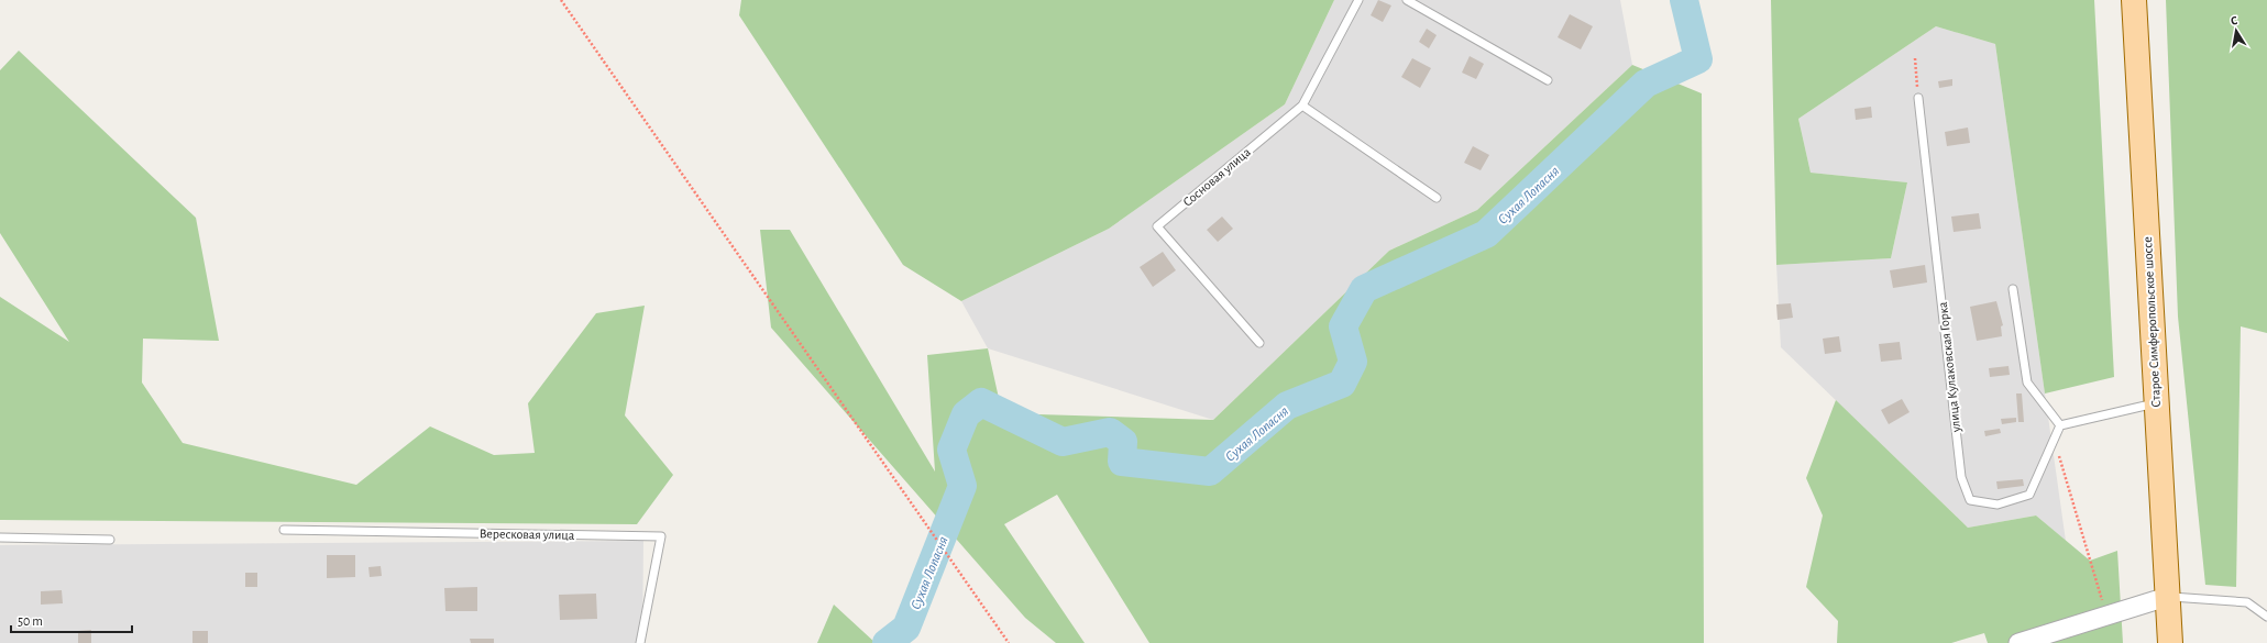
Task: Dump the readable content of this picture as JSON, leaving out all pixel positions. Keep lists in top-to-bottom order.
{
  "streets": {
    "main road": ["Старое Симферопольское шоссе"],
    "lane": ["Сосновая улица", "улица Кулаковская Горка", "Вересковая улица"]
  },
  "water": ["Сухая Лопасня"],
  "scale_bar": "50 m",
  "north": "top"
}
